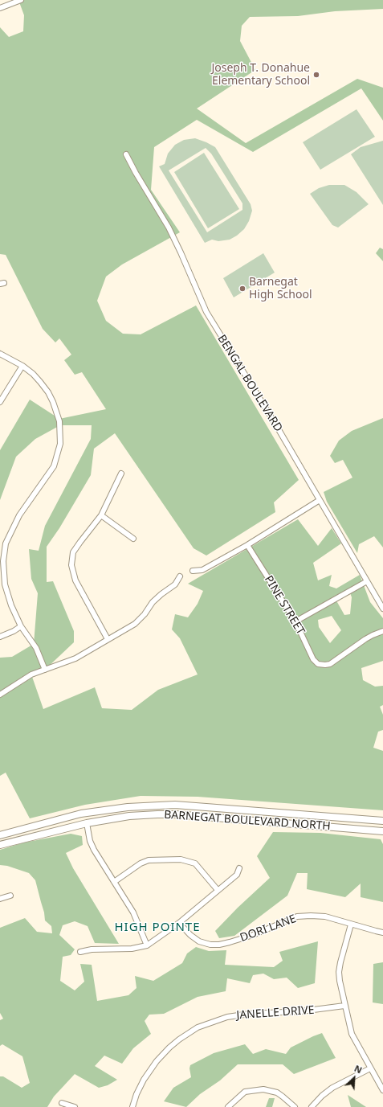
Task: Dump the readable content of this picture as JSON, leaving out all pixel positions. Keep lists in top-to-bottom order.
{
  "streets": {
    "street": [
      "BENGAL BOULEVARD",
      "PINE STREET",
      "BARNEGAT BOULEVARD NORTH",
      "DORI LANE",
      "JANELLE DRIVE"
    ]
  },
  "districts": ["HIGH POINTE"],
  "places": ["Joseph T. Donahue Elementary School", "Barnegat High School"],
  "north": "top right"
}
